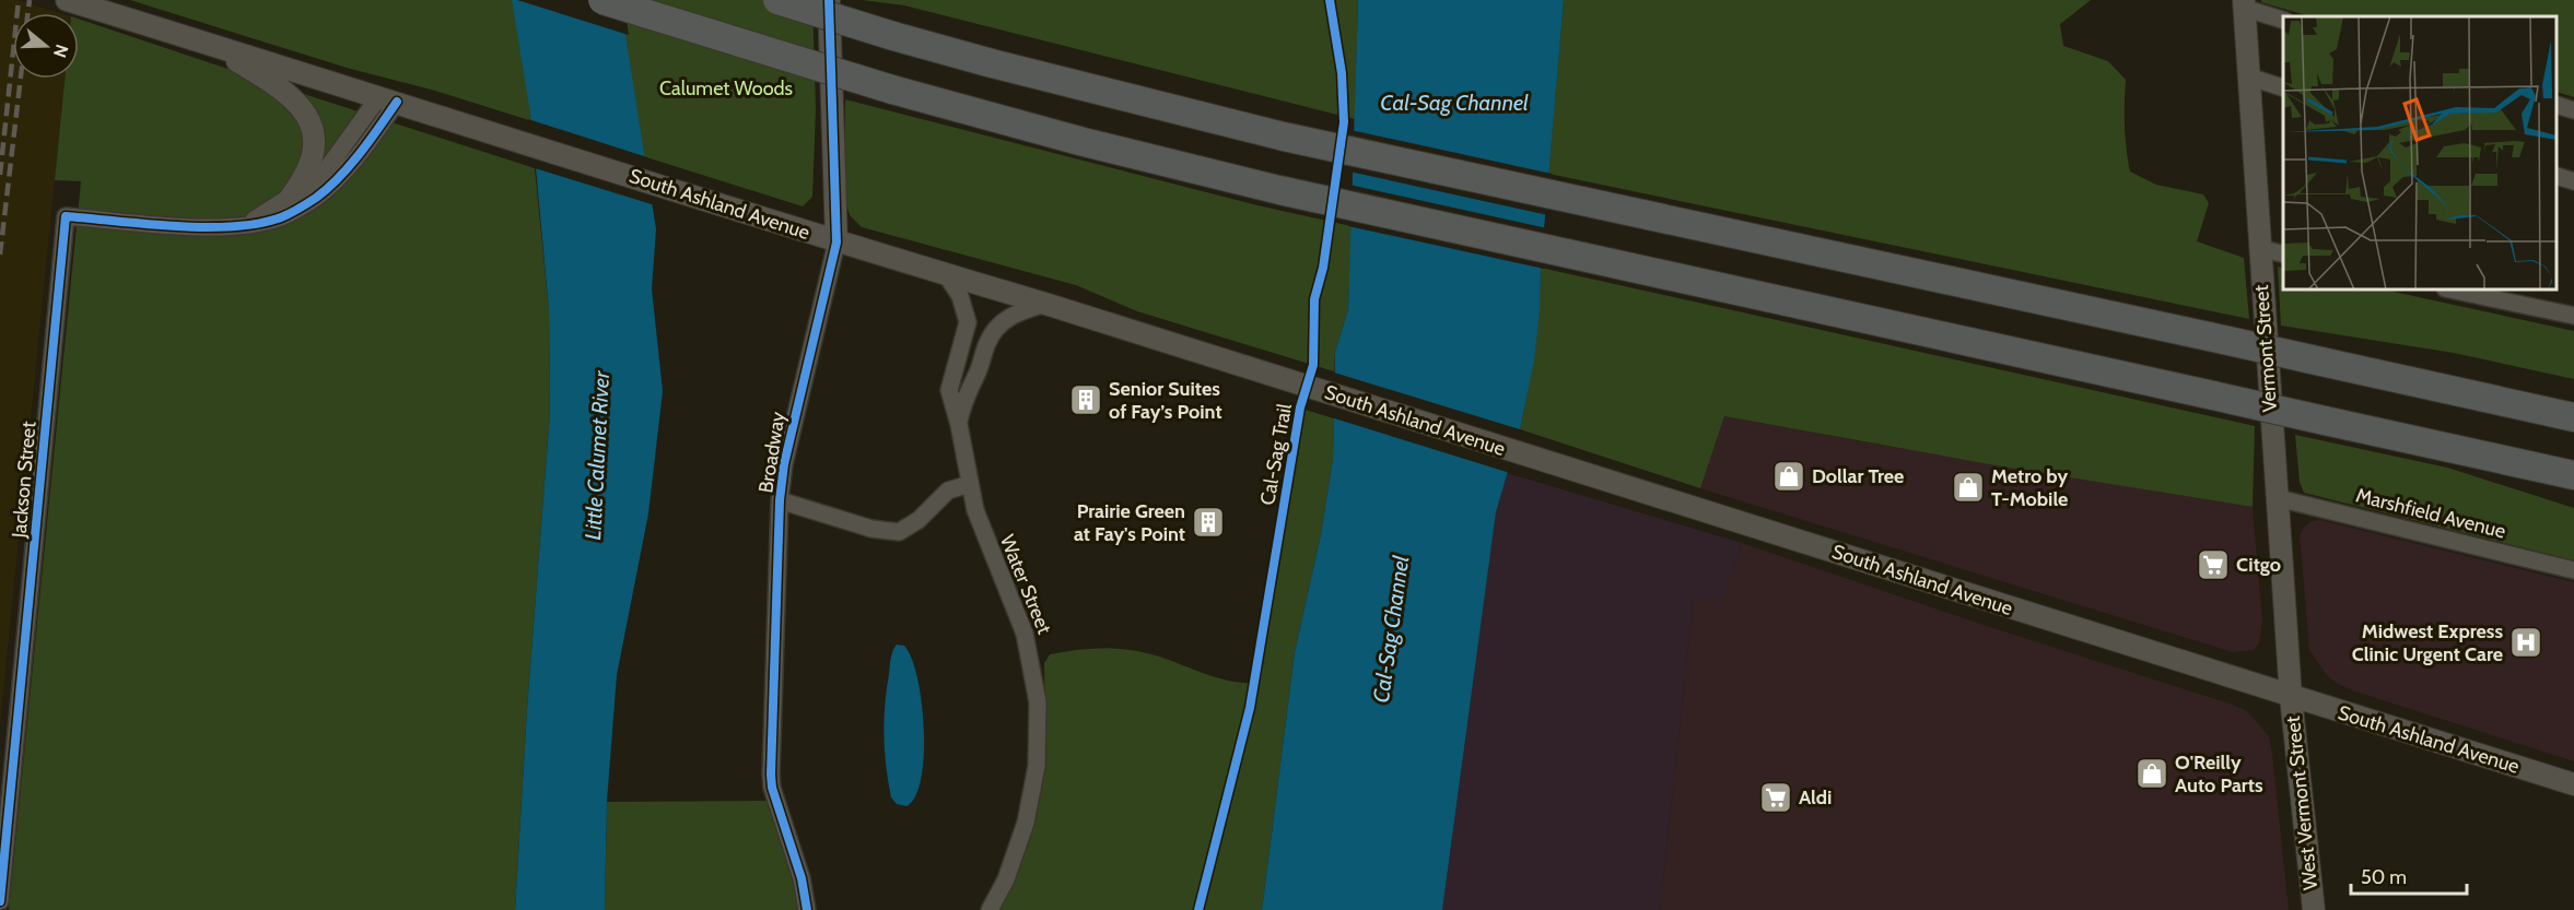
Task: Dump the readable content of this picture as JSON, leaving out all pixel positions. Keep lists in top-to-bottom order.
{
  "streets": {
    "main road": [
      "South Ashland Avenue",
      "Vermont Street",
      "Broadway",
      "West Vermont Street"
    ],
    "street": ["Jackson Street", "Marshfield Avenue", "Water Street"],
    "cycle path": ["Cal-Sag Trail"]
  },
  "crossings": [
    ["South Ashland Avenue", "Vermont Street"],
    ["South Ashland Avenue", "Broadway"],
    ["South Ashland Avenue", "Water Street"],
    ["South Ashland Avenue", "West Vermont Street"],
    ["Vermont Street", "Marshfield Avenue"],
    ["Vermont Street", "West Vermont Street"]
  ],
  "water": ["Cal-Sag Channel", "Little Calumet River"],
  "parks": ["Calumet Woods"],
  "places": {
    "building": ["Senior Suites of Fay’s Point", "Prairie Green at Fay's Point"],
    "shop": ["Dollar Tree", "Metro by T-Mobile", "O'Reilly Auto Parts"],
    "supermarket": ["Citgo", "Aldi"],
    "hospital": ["Midwest Express Clinic Urgent Care"]
  },
  "scale_bar": "50 m",
  "north": "right"
}
